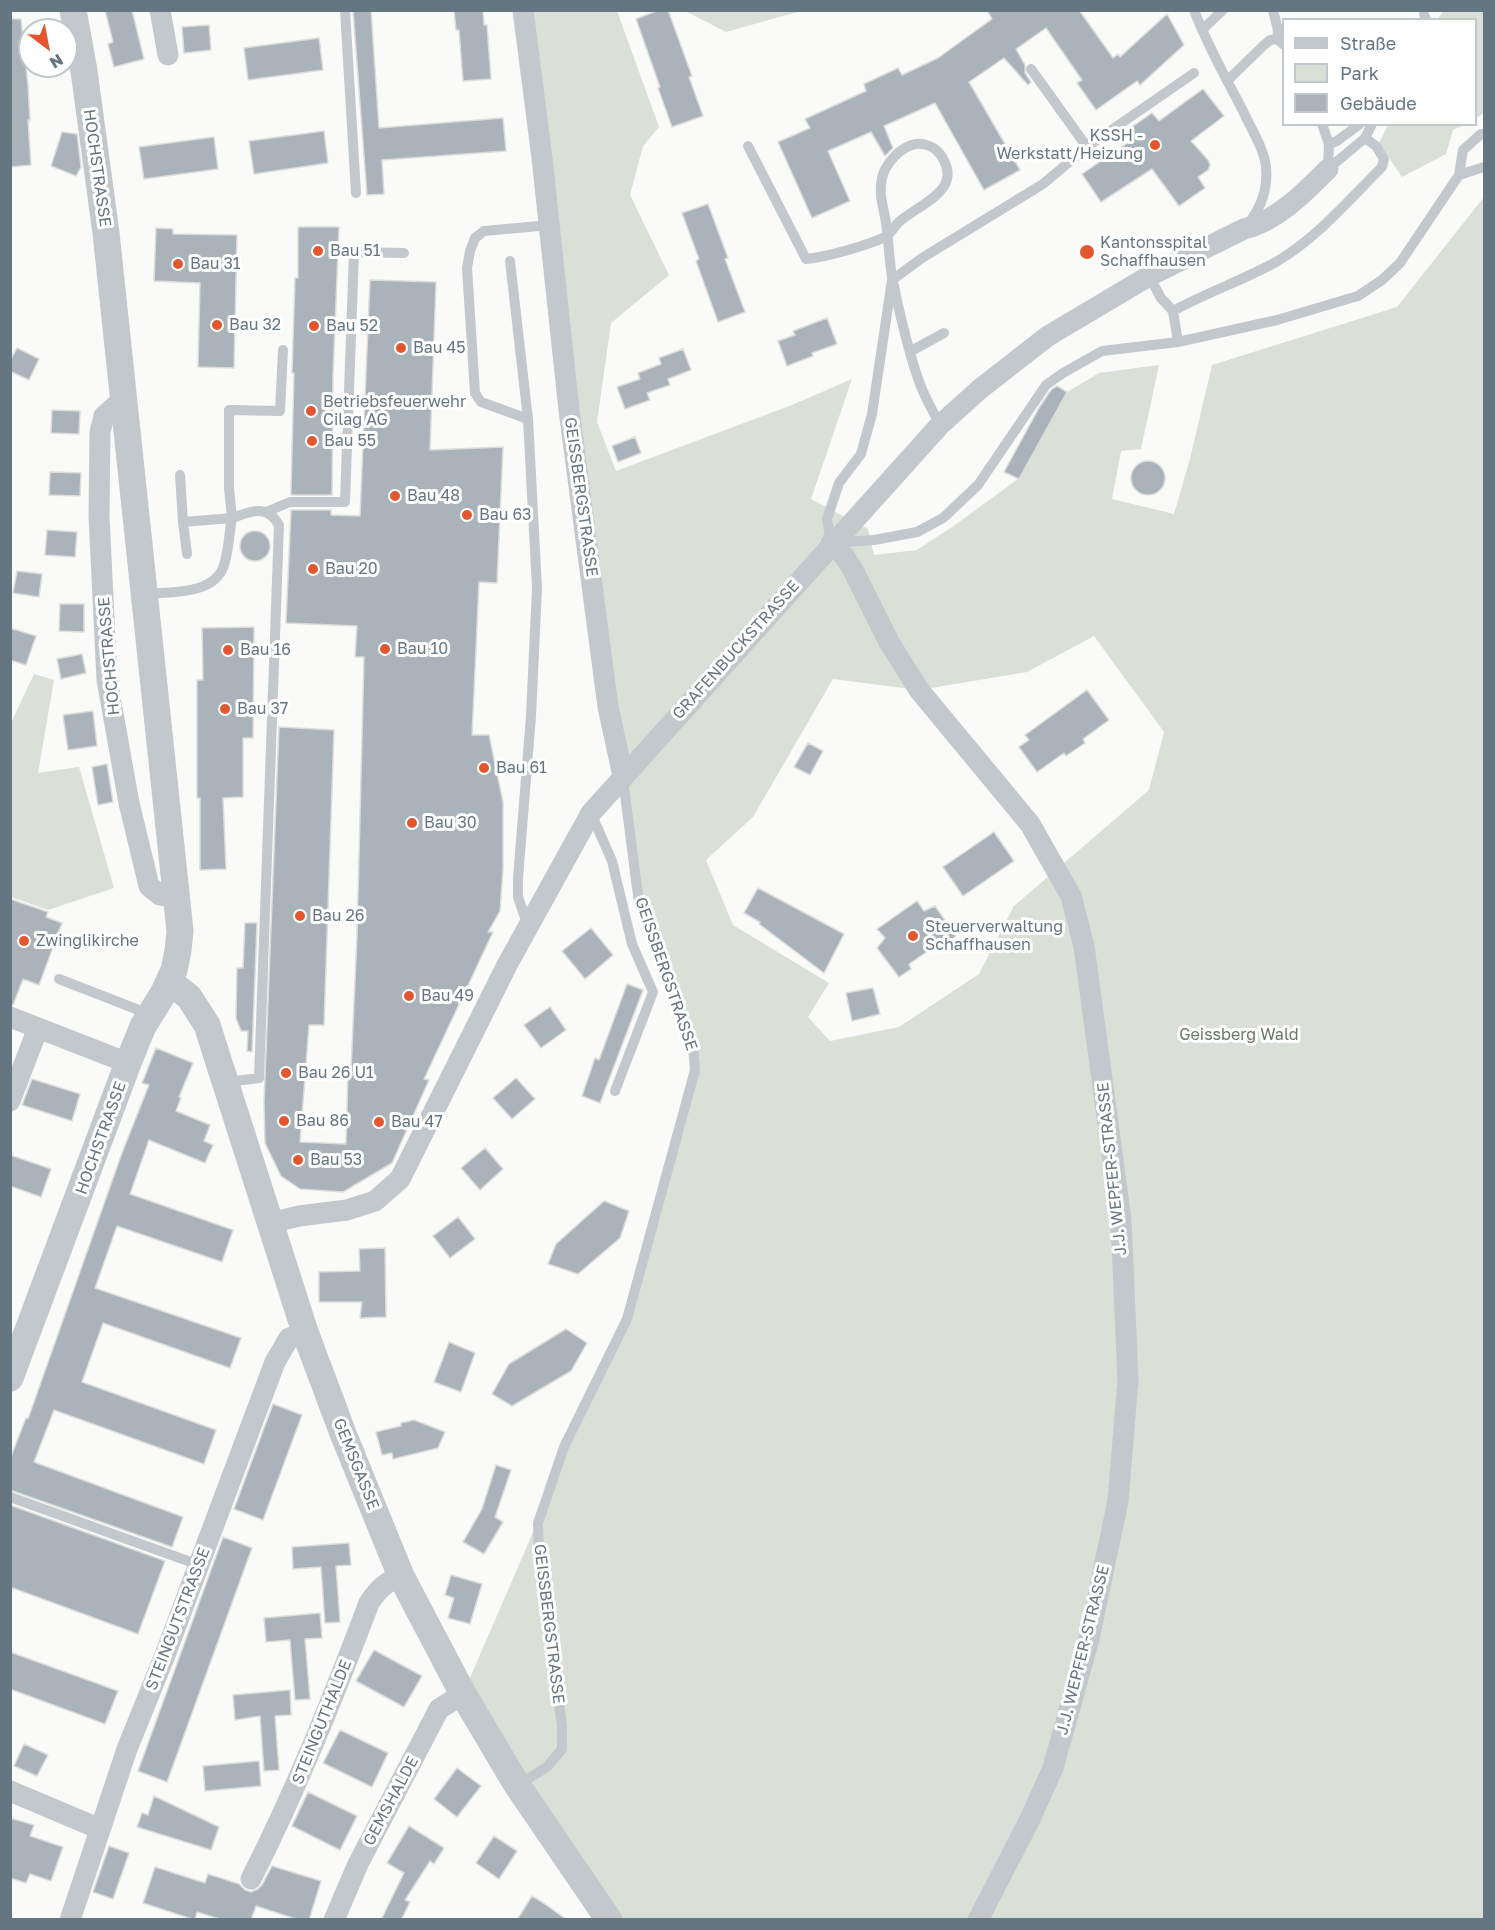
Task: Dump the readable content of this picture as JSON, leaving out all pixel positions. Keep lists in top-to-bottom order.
{
  "streets": {
    "street": [
      "HOCHSTRASSE",
      "GEISSBERGSTRASSE",
      "GRAFENBUCKSTRASSE",
      "J.J. WEPFER-STRASSE",
      "GEMSGASSE",
      "STEINGUTSTRASSE",
      "STEINGUTHALDE",
      "GEMSHALDE"
    ]
  },
  "crossings": [
    ["HOCHSTRASSE", "GEMSGASSE"],
    ["GEISSBERGSTRASSE", "GRAFENBUCKSTRASSE"],
    ["GEISSBERGSTRASSE", "GEMSGASSE"],
    ["GRAFENBUCKSTRASSE", "J.J. WEPFER-STRASSE"],
    ["GRAFENBUCKSTRASSE", "GEMSGASSE"],
    ["GEMSGASSE", "STEINGUTSTRASSE"],
    ["GEMSGASSE", "STEINGUTHALDE"],
    ["GEMSGASSE", "GEMSHALDE"]
  ],
  "parks": ["Geissberg Wald"],
  "places": [
    "KSSH - Werkstatt/Heizung",
    "Bau 51",
    "Kantonsspital Schaffhausen",
    "Bau 31",
    "Bau 32",
    "Bau 52",
    "Bau 45",
    "Betriebsfeuerwehr Cilag AG",
    "Bau 55",
    "Bau 48",
    "Bau 63",
    "Bau 20",
    "Bau 10",
    "Bau 16",
    "Bau 37",
    "Bau 61",
    "Bau 30",
    "Bau 26",
    "Steuerverwaltung Schaffhausen",
    "Zwinglikirche",
    "Bau 49",
    "Bau 26 U1",
    "Bau 86",
    "Bau 47",
    "Bau 53"
  ],
  "legend": ["Straße", "Park", "Gebäude"],
  "north": "bottom right"
}
